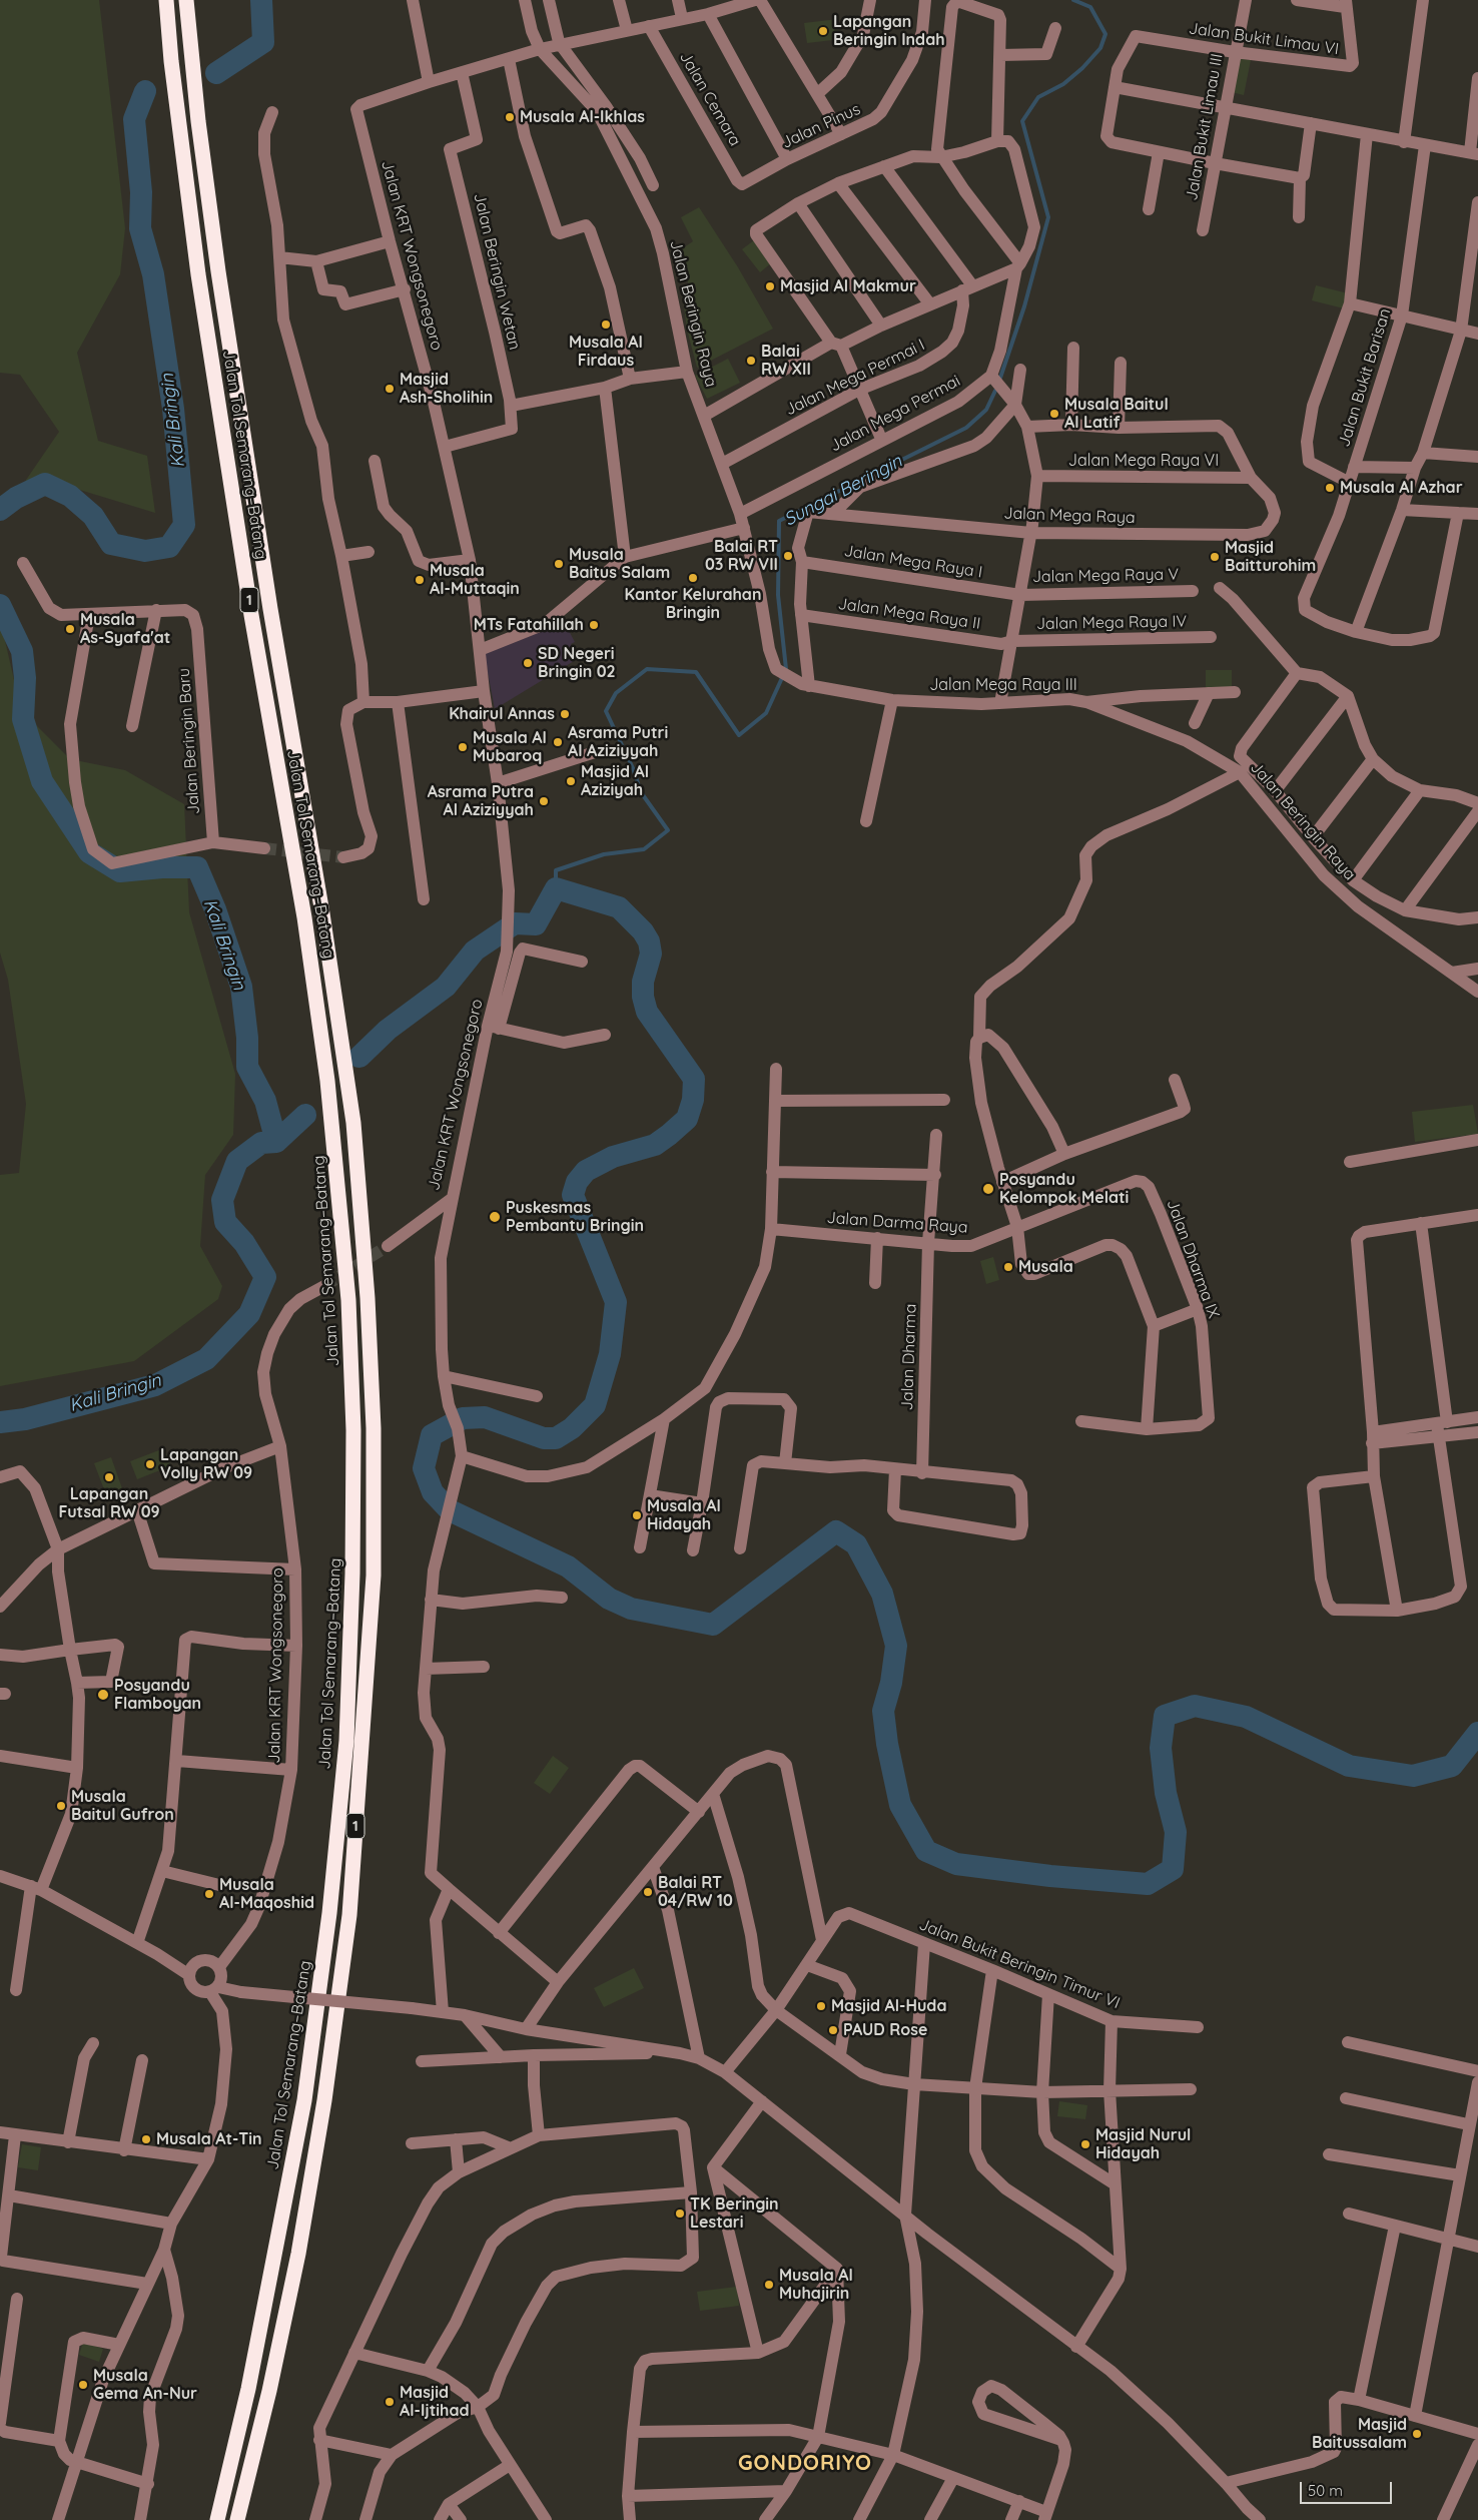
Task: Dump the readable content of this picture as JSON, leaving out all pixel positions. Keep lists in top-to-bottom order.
{
  "streets": {
    "highway": ["Jalan Tol Semarang–Batang", "1"],
    "street": [
      "Jalan Bukit Limau VI",
      "Jalan Cemara",
      "Jalan Pinus",
      "Jalan Bukit Limau III",
      "Jalan KRT Wongsonegoro",
      "Jalan Beringin Wetan",
      "Jalan Beringin Raya",
      "Jalan Mega Permai I",
      "Jalan Bukit Barisan",
      "Jalan Mega Permai",
      "Jalan Mega Raya VI",
      "Jalan Mega Raya",
      "Jalan Mega Raya I",
      "Jalan Mega Raya V",
      "Jalan Mega Raya II",
      "Jalan Mega Raya IV",
      "Jalan Mega Raya III",
      "Jalan Beringin Baru",
      "Jalan Darma Raya",
      "Jalan Dharma IX",
      "Jalan Dharma",
      "Jalan Bukit Beringin Timur VI"
    ]
  },
  "crossings": [
    ["Jalan Bukit Limau VI", "Jalan Bukit Limau III"],
    ["Jalan Cemara", "Jalan Pinus"],
    ["Jalan Cemara", "Jalan KRT Wongsonegoro"],
    ["Jalan KRT Wongsonegoro", "Jalan Beringin Wetan"],
    ["Jalan KRT Wongsonegoro", "Jalan Beringin Raya"],
    ["Jalan Beringin Raya", "Jalan Mega Permai I"],
    ["Jalan Beringin Raya", "Jalan Mega Permai"],
    ["Jalan Beringin Raya", "Jalan Mega Raya III"],
    ["Jalan Mega Raya VI", "Jalan Mega Raya"],
    ["Jalan Mega Raya", "Jalan Mega Raya I"],
    ["Jalan Mega Raya I", "Jalan Mega Raya V"],
    ["Jalan Mega Raya II", "Jalan Mega Raya IV"],
    ["Jalan Darma Raya", "Jalan Dharma IX"],
    ["Jalan Darma Raya", "Jalan Dharma"]
  ],
  "districts": ["GONDORIYO"],
  "water": ["Kali Bringin", "Sungai Beringin"],
  "places": [
    "Lapangan Beringin Indah",
    "Musala Al-Ikhlas",
    "Masjid Al Makmur",
    "Musala Al Firdaus",
    "Balai RW XII",
    "Masjid Ash-Sholihin",
    "Musala Baitul Al Latif",
    "Musala Al Azhar",
    "Balai RT 03 RW VII",
    "Masjid Baitturohim",
    "Musala Baitus Salam",
    "Kantor Kelurahan Bringin",
    "Musala Al-Muttaqin",
    "MTs Fatahillah",
    "Musala As-Syafa'at",
    "SD Negeri Bringin 02",
    "Khairul Annas",
    "Asrama Putri Al Aziziyyah",
    "Musala Al Mubaroq",
    "Masjid Al Aziziyah",
    "Asrama Putra Al Aziziyyah",
    "Posyandu Kelompok Melati",
    "Puskesmas Pembantu Bringin",
    "Musala",
    "Lapangan Volly RW 09",
    "Lapangan Futsal RW 09",
    "Musala Al Hidayah",
    "Posyandu Flamboyan",
    "Musala Baitul Gufron",
    "Balai RT 04/RW 10",
    "Musala Al-Maqoshid",
    "Masjid Al-Huda",
    "PAUD Rose",
    "Musala At-Tin",
    "Masjid Nurul Hidayah",
    "TK Beringin Lestari",
    "Musala Al Muhajirin",
    "Musala Gema An-Nur",
    "Masjid Al-Ijtihad",
    "Masjid Baitussalam"
  ],
  "scale_bar": "50 m"
}
